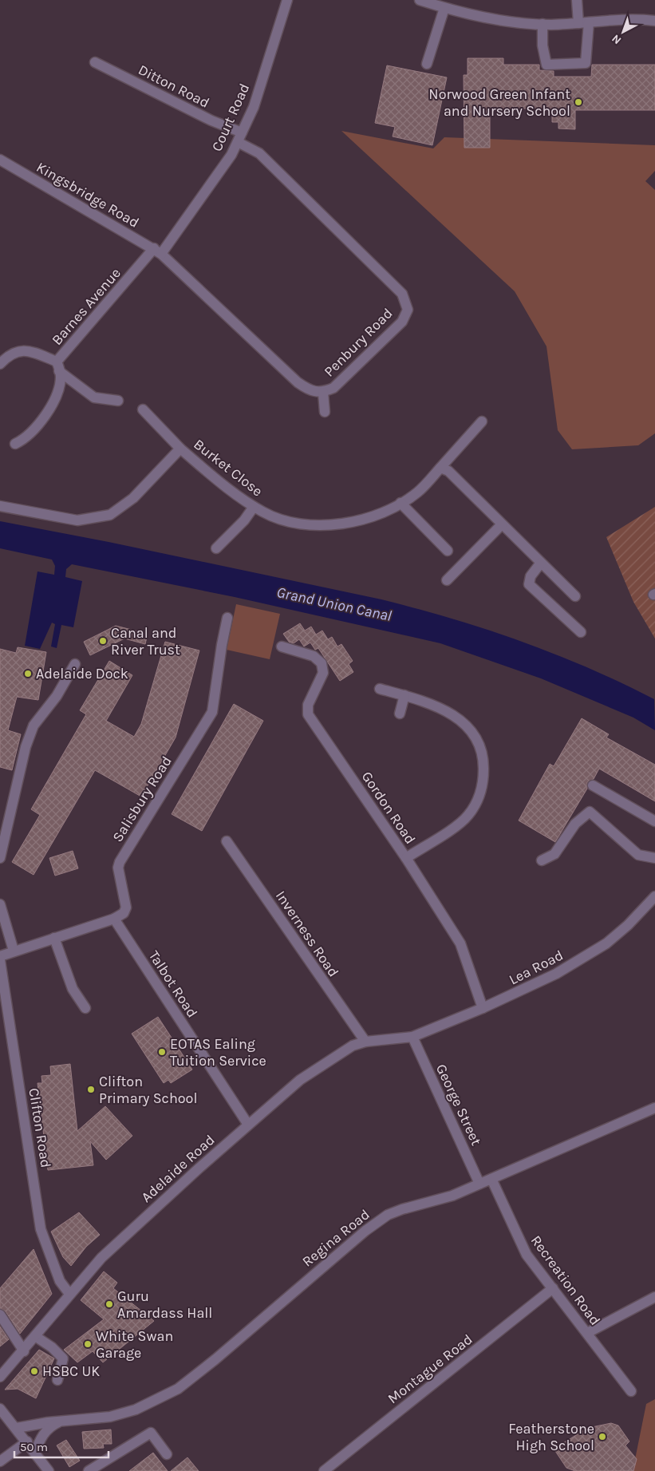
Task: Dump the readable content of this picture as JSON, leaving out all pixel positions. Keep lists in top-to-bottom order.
{
  "streets": {
    "street": [
      "Ditton Road",
      "Court Road",
      "Kingsbridge Road",
      "Barnes Avenue",
      "Penbury Road",
      "Burket Close",
      "Salisbury Road",
      "Gordon Road",
      "Inverness Road",
      "Lea Road",
      "Talbot Road",
      "George Street",
      "Clifton Road",
      "Adelaide Road",
      "Regina Road",
      "Recreation Road",
      "Montague Road"
    ]
  },
  "crossings": [
    ["Ditton Road", "Court Road"],
    ["Ditton Road", "Penbury Road"],
    ["Court Road", "Kingsbridge Road"],
    ["Court Road", "Barnes Avenue"],
    ["Court Road", "Penbury Road"],
    ["Kingsbridge Road", "Barnes Avenue"],
    ["Kingsbridge Road", "Penbury Road"],
    ["Barnes Avenue", "Penbury Road"],
    ["Salisbury Road", "Talbot Road"],
    ["Gordon Road", "Lea Road"],
    ["Inverness Road", "Adelaide Road"],
    ["Lea Road", "George Street"],
    ["Lea Road", "Adelaide Road"],
    ["Talbot Road", "Adelaide Road"],
    ["George Street", "Adelaide Road"],
    ["George Street", "Regina Road"],
    ["Clifton Road", "Adelaide Road"],
    ["Regina Road", "Recreation Road"],
    ["Recreation Road", "Montague Road"]
  ],
  "water": ["Grand Union Canal"],
  "places": [
    "Norwood Green Infant and Nursery School",
    "Canal and River Trust",
    "Adelaide Dock",
    "EOTAS Ealing Tuition Service",
    "Clifton Primary School",
    "Guru Amardass Hall",
    "White Swan Garage",
    "HSBC UK",
    "Featherstone High School"
  ],
  "scale_bar": "50 m",
  "north": "bottom left"
}
